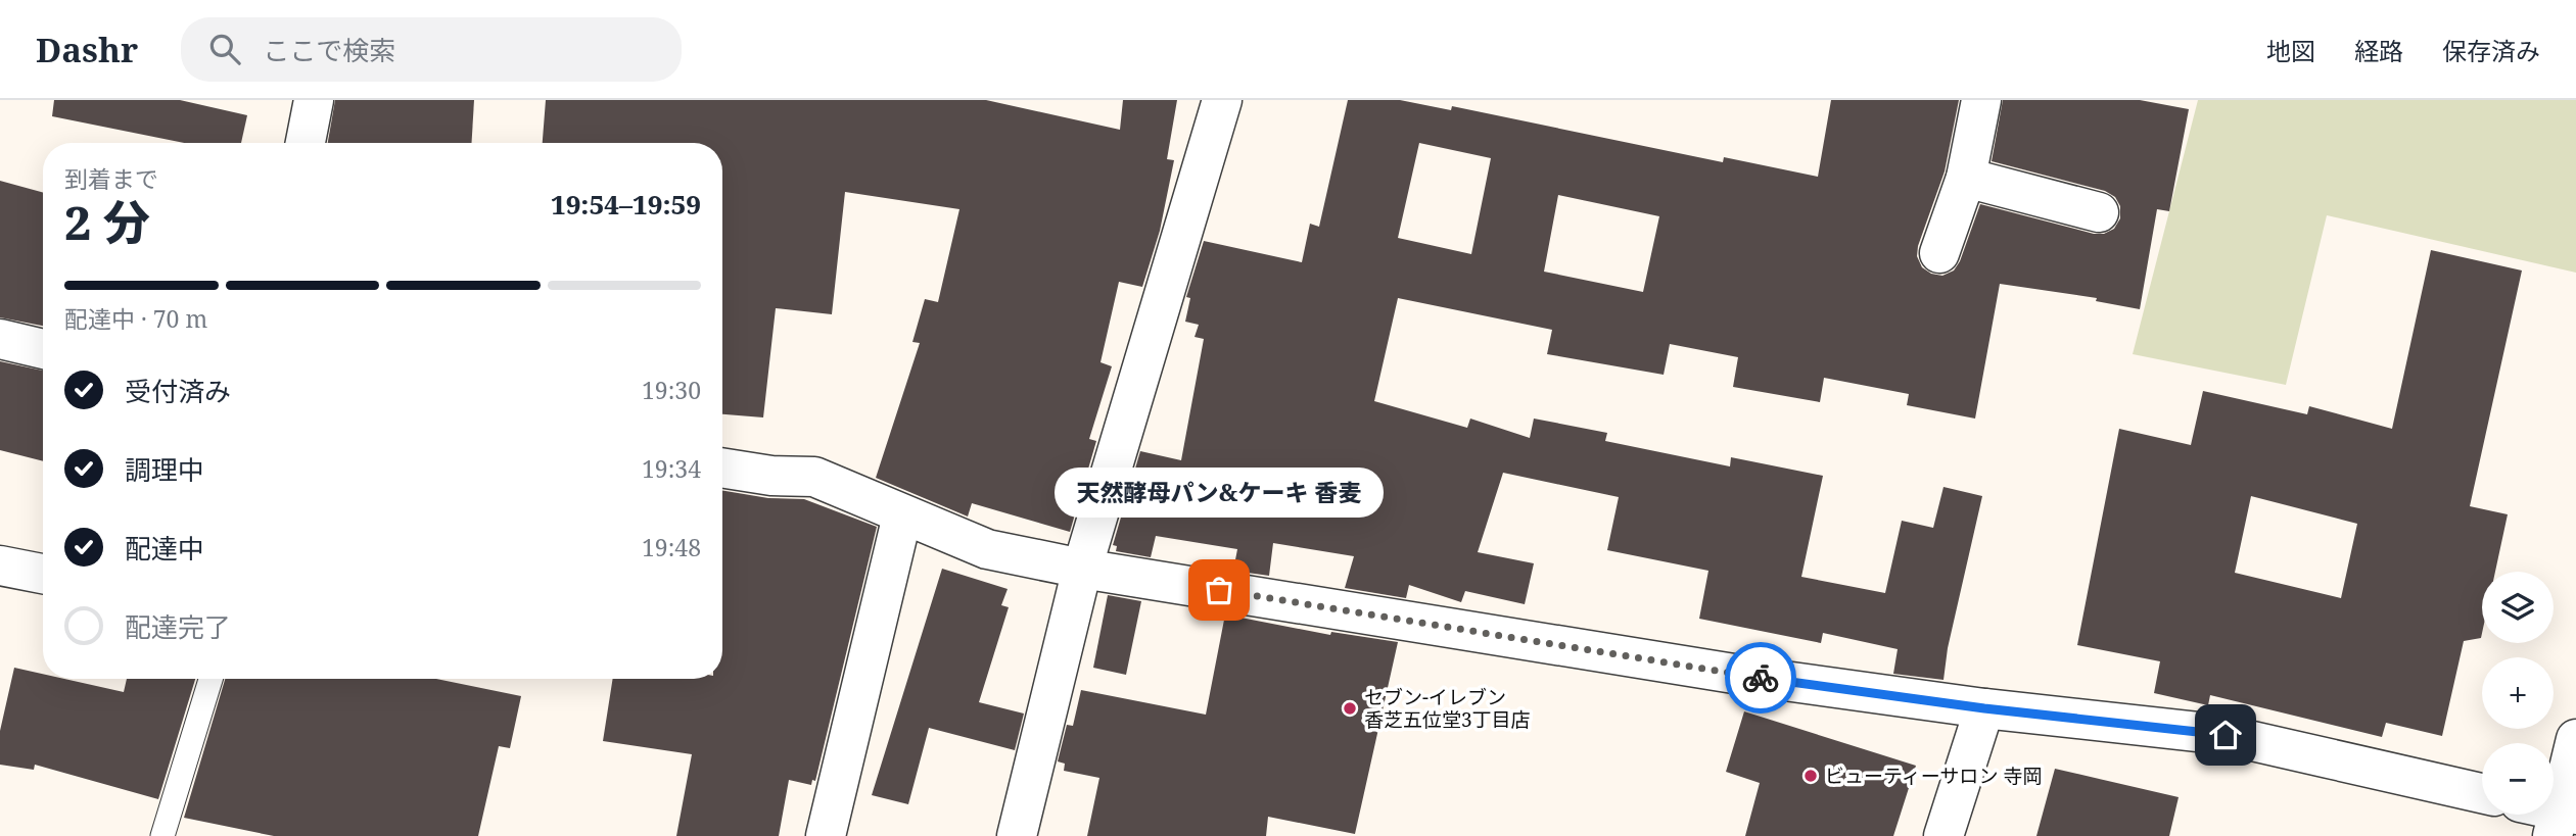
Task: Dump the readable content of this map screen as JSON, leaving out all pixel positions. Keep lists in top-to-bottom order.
{
  "places": ["天然酵母パン&ケーキ 香麦", "セブン-イレブン 香芝五位堂3丁目店", "ビューティーサロン 寺岡"],
  "page": {
    "header": "Dashr",
    "search": "ここで検索",
    "nav": ["地図", "経路", "保存済み"],
    "heading": ["2 分", "到着まで", "19:54–19:59"],
    "bar": "配達中 · 70 m",
    "list": [
      ["受付済み", "19:30"],
      ["調理中", "19:34"],
      ["配達中", "19:48"],
      "配達完了"
    ],
    "bubble": "天然酵母パン&ケーキ 香麦",
    "map_buttons": ["+", "−"]
  }
}
